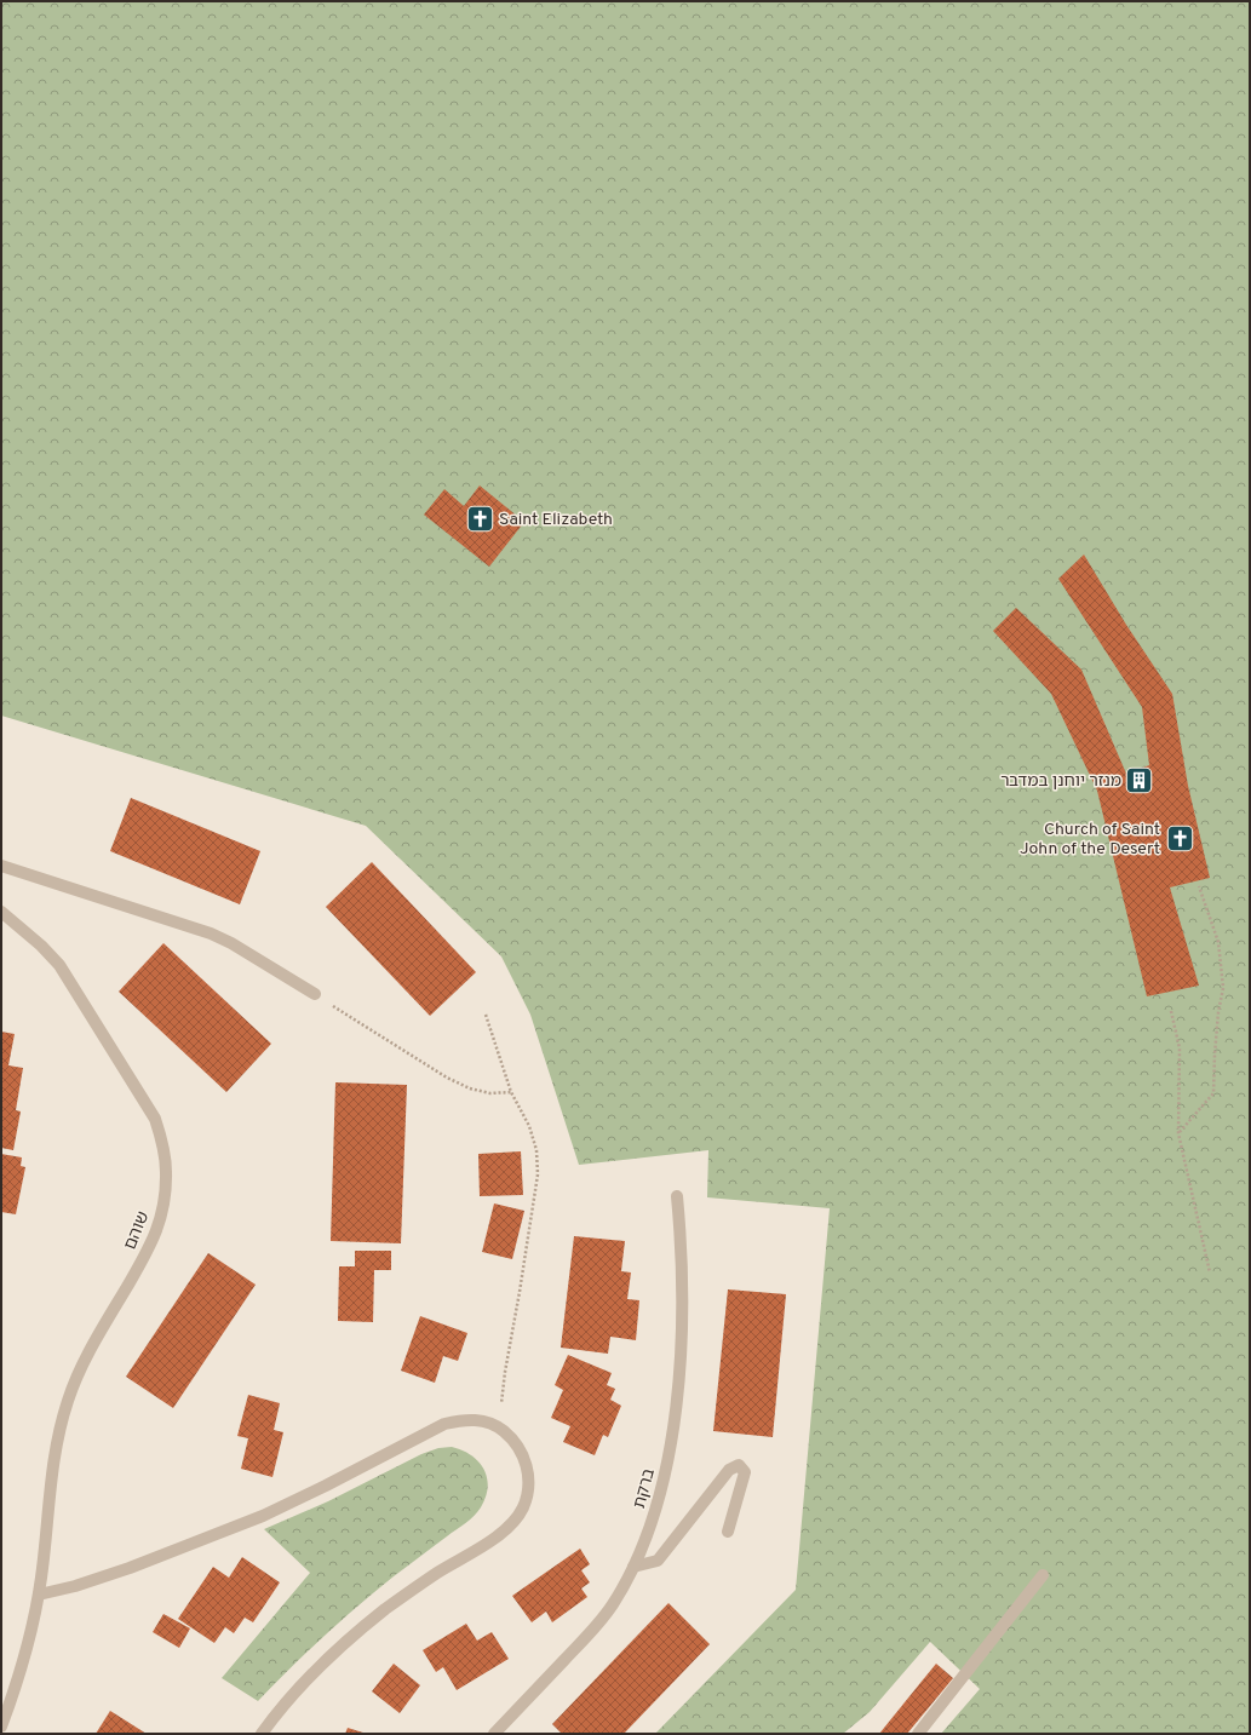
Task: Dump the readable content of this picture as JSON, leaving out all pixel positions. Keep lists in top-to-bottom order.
{
  "streets": {
    "street": ["שוהם", "ברקת"]
  },
  "places": {
    "church": ["Saint Elizabeth", "Church of Saint John of the Desert"],
    "building": ["מנזר יוחנן במדבר"]
  }
}
